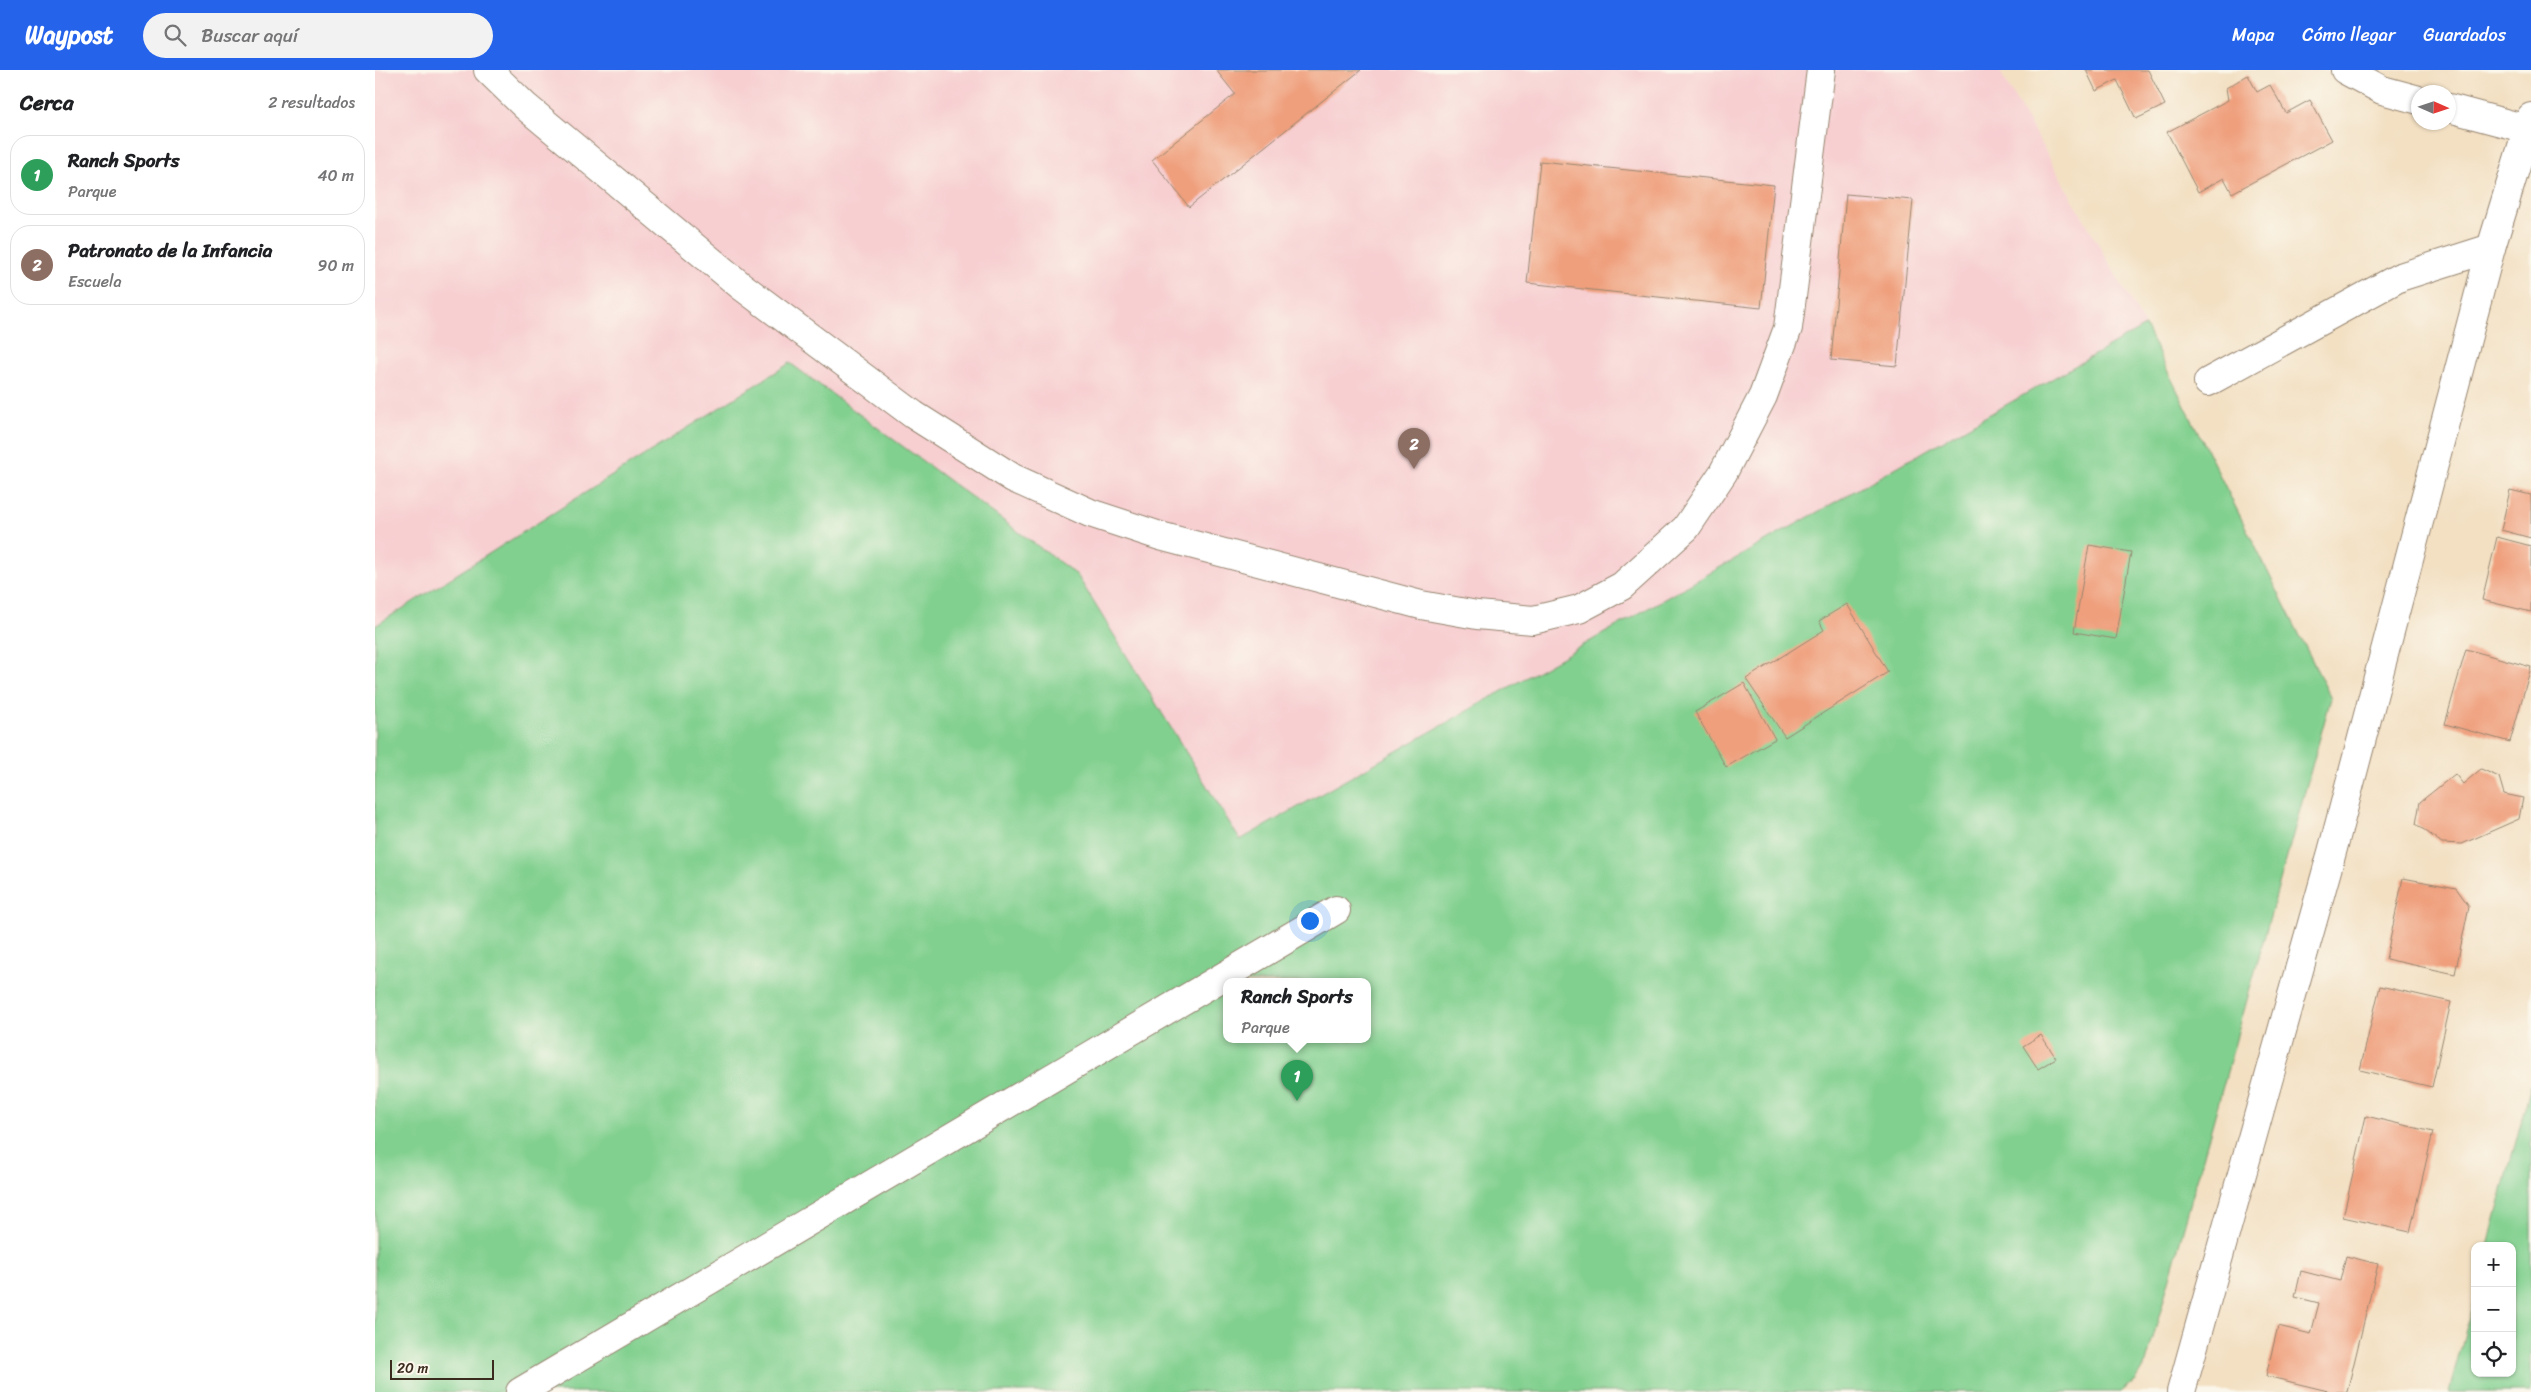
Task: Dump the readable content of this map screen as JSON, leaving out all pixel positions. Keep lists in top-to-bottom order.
{
  "scale_bar": "20 m",
  "north": "right",
  "page": {
    "header": "Waypost",
    "search": "Buscar aquí",
    "nav": ["Mapa", "Cómo llegar", "Guardados"],
    "heading": ["Cerca", "2 resultados"],
    "list": [
      {
        "mark": "1",
        "name": "Ranch Sports",
        "note": "Parque",
        "value": "40 m"
      },
      {
        "mark": "2",
        "name": "Patronato de la Infancia",
        "note": "Escuela",
        "value": "90 m"
      }
    ],
    "pins": ["2", "1"],
    "popup": ["Ranch Sports", "Parque"],
    "map_buttons": ["+", "−"],
    "scale": "20 m"
  }
}
